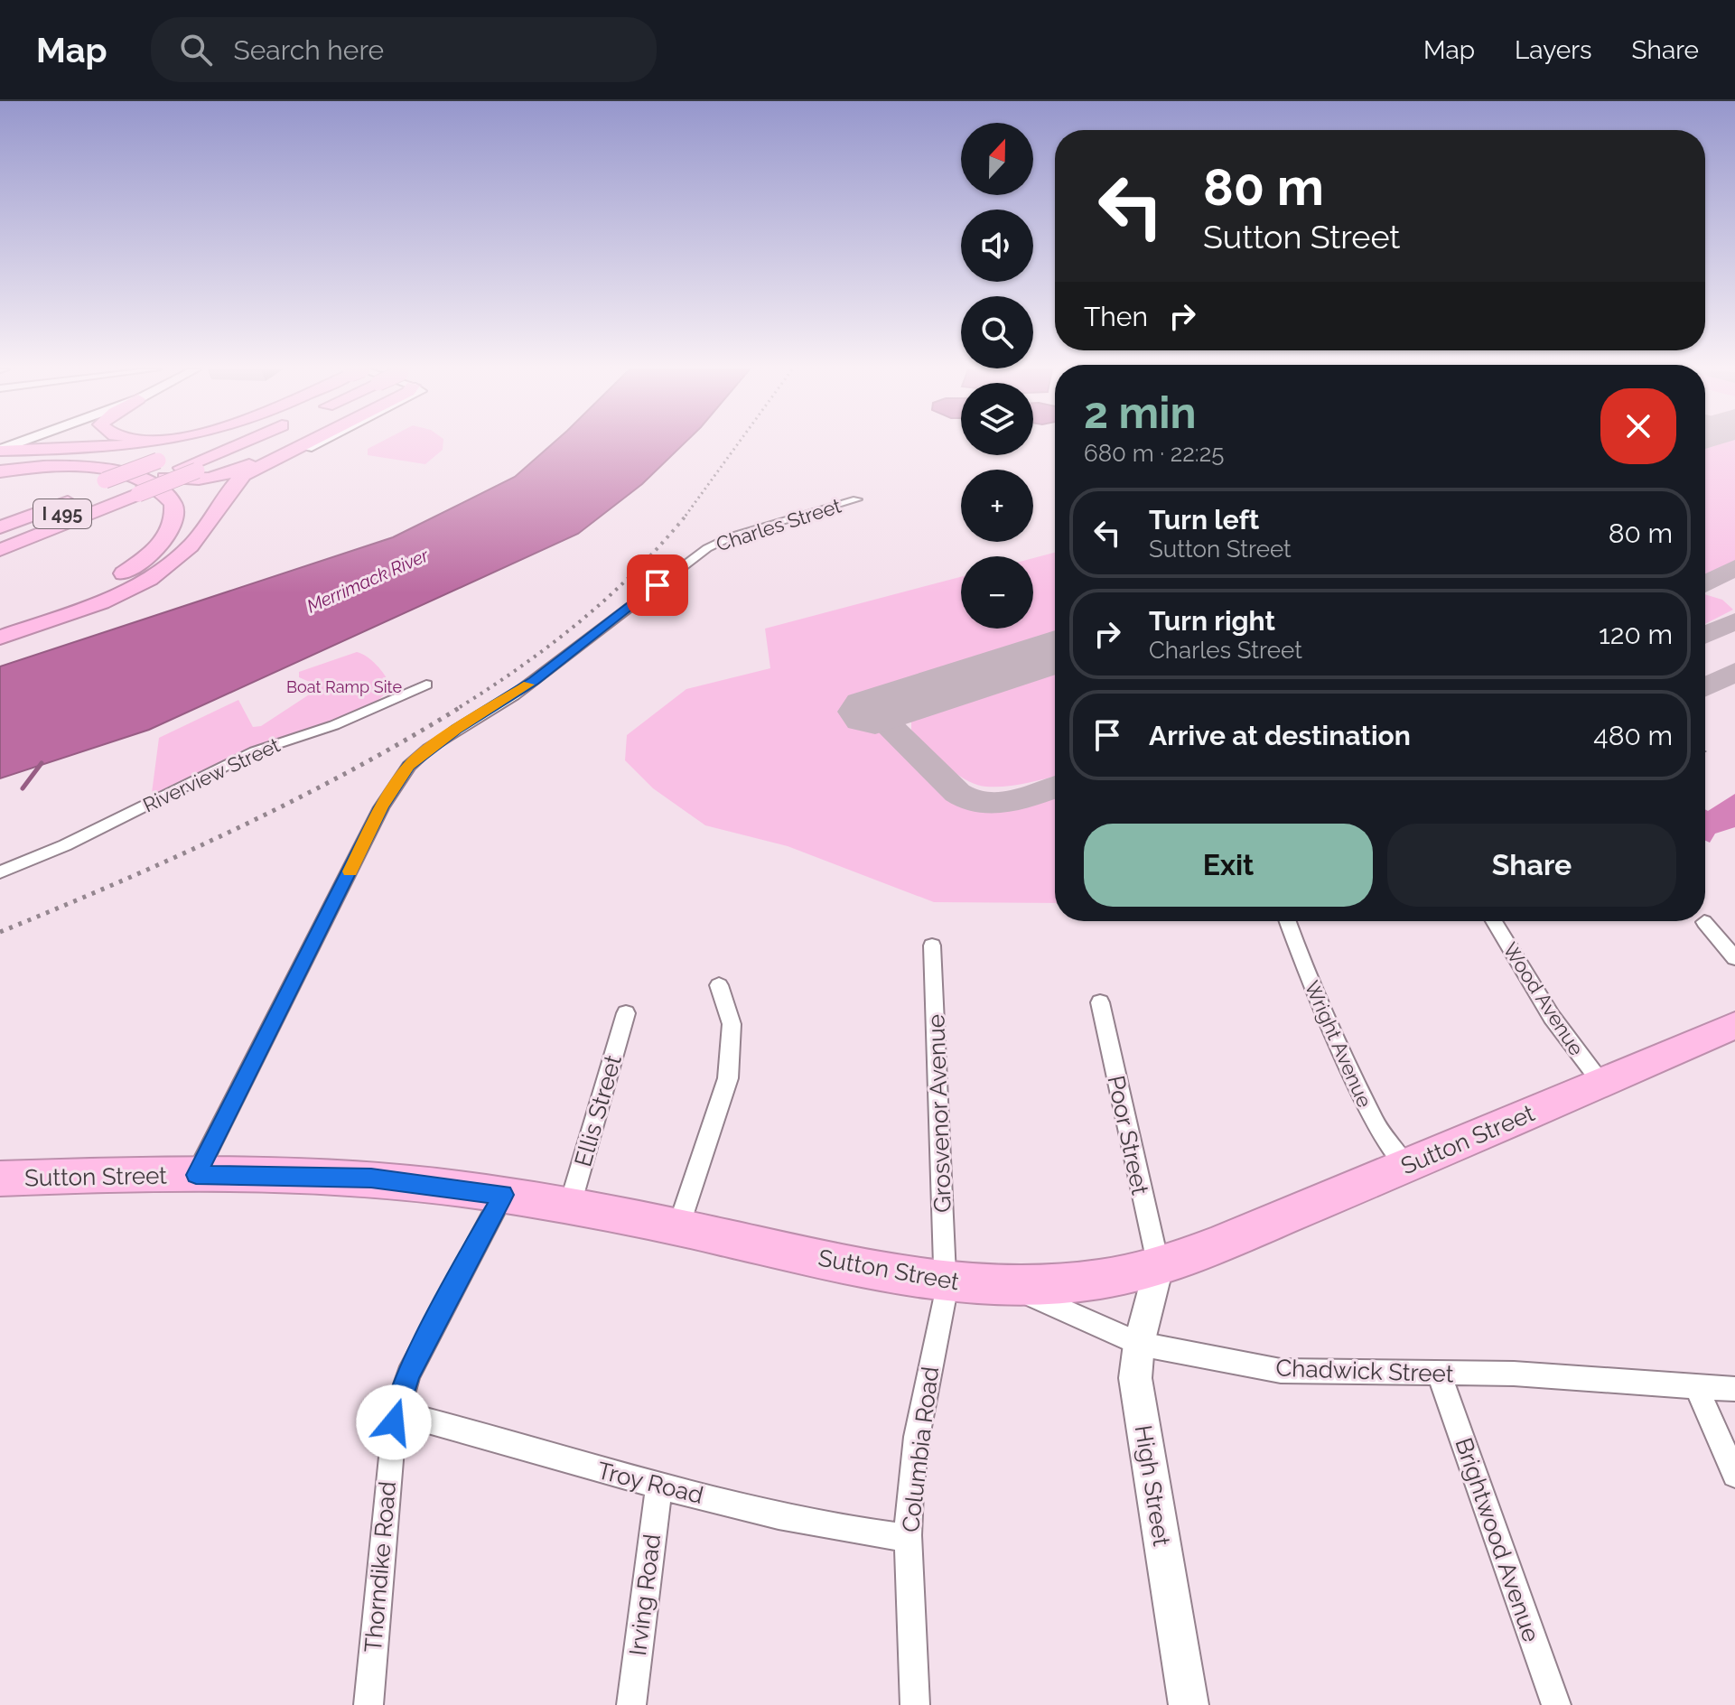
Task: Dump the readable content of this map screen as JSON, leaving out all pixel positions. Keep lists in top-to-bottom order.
{
  "streets": {
    "highway": ["I 495", "Sutton Street"],
    "main road": ["High Street"],
    "street": [
      "Charles Street",
      "Riverview Street",
      "Wood Avenue",
      "Wright Avenue",
      "Ellis Street",
      "Grosvenor Avenue",
      "Poor Street",
      "Chadwick Street",
      "Columbia Road",
      "Troy Road",
      "Brightwood Avenue",
      "Thorndike Road",
      "Irving Road"
    ]
  },
  "crossings": [
    ["Charles Street", "Sutton Street"],
    ["Wood Avenue", "Sutton Street"],
    ["Wright Avenue", "Sutton Street"],
    ["Ellis Street", "Sutton Street"],
    ["Grosvenor Avenue", "Sutton Street"],
    ["Grosvenor Avenue", "Columbia Road"],
    ["Poor Street", "Sutton Street"],
    ["Poor Street", "High Street"],
    ["Sutton Street", "Chadwick Street"],
    ["Sutton Street", "Columbia Road"],
    ["Sutton Street", "High Street"],
    ["Sutton Street", "Thorndike Road"],
    ["Chadwick Street", "High Street"],
    ["Chadwick Street", "Brightwood Avenue"],
    ["Columbia Road", "Troy Road"],
    ["Troy Road", "Thorndike Road"],
    ["Troy Road", "Irving Road"]
  ],
  "water": ["Merrimack River"],
  "parks": ["Boat Ramp Site"],
  "north": "top",
  "page": {
    "header": "Map",
    "search": "Search here",
    "nav": ["Map", "Layers", "Share"],
    "map_buttons": ["+", "−"],
    "turn": ["80 m", "Sutton Street"],
    "then": "Then",
    "heading": ["2 min", "680 m · 22:25"],
    "list": [
      {
        "name": "Turn left",
        "note": "Sutton Street",
        "value": "80 m"
      },
      {
        "name": "Turn right",
        "note": "Charles Street",
        "value": "120 m"
      },
      {
        "name": "Arrive at destination",
        "value": "480 m"
      }
    ],
    "buttons": ["Exit", "Share"]
  }
}
